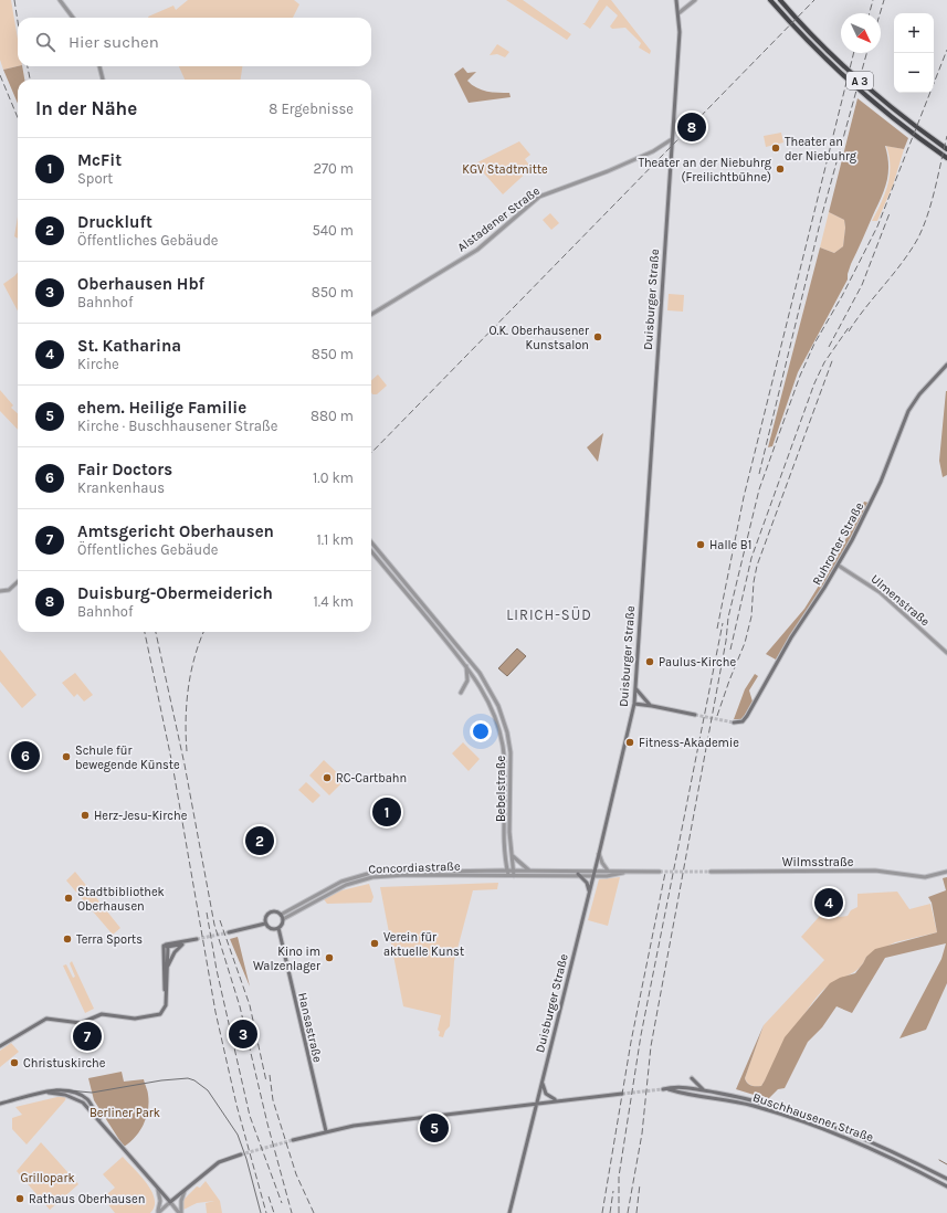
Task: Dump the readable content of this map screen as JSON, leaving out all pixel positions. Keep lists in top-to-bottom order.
{
  "streets": {
    "highway": ["A 3"],
    "main road": [
      "Duisburger Straße",
      "Ruhrorter Straße",
      "Concordiastraße",
      "Hansastraße",
      "Buschhausener Straße"
    ],
    "street": [
      "Alstadener Straße",
      "Ulmenstraße",
      "Bebelstraße",
      "Wilmsstraße"
    ]
  },
  "crossings": [
    ["Alstadener Straße", "Duisburger Straße"],
    ["Duisburger Straße", "Concordiastraße"],
    ["Ruhrorter Straße", "Ulmenstraße"],
    ["Bebelstraße", "Concordiastraße"],
    ["Concordiastraße", "Hansastraße"]
  ],
  "districts": ["LIRICH-SÜD"],
  "parks": ["KGV Stadtmitte", "Berliner Park", "Grillopark"],
  "places": [
    "Theater an der Niebuhrg",
    "Theater an der Niebuhrg (Freilichtbühne)",
    "O.K. Oberhausener Kunstsalon",
    "Halle B1",
    "Paulus-Kirche",
    "Fitness-Akademie",
    "Schule für bewegende Künste",
    "RC-Cartbahn",
    "Herz-Jesu-Kirche",
    "Stadtbibliothek Oberhausen",
    "Terra Sports",
    "Verein für aktuelle Kunst",
    "Kino im Walzenlager",
    "Christuskirche",
    "Rathaus Oberhausen"
  ],
  "north": "bottom right",
  "page": {
    "map_buttons": ["+", "−"],
    "search": "Hier suchen",
    "heading": ["In der Nähe", "8 Ergebnisse"],
    "pins": [
      "8",
      "6",
      "1",
      "2",
      "4",
      "3",
      "7",
      "5"
    ],
    "list": [
      {
        "mark": "1",
        "name": "McFit",
        "note": "Sport",
        "value": "270 m"
      },
      {
        "mark": "2",
        "name": "Druckluft",
        "note": "Öffentliches Gebäude",
        "value": "540 m"
      },
      {
        "mark": "3",
        "name": "Oberhausen Hbf",
        "note": "Bahnhof",
        "value": "850 m"
      },
      {
        "mark": "4",
        "name": "St. Katharina",
        "note": "Kirche",
        "value": "850 m"
      },
      {
        "mark": "5",
        "name": "ehem. Heilige Familie",
        "note": "Kirche · Buschhausener Straße",
        "value": "880 m"
      },
      {
        "mark": "6",
        "name": "Fair Doctors",
        "note": "Krankenhaus",
        "value": "1.0 km"
      },
      {
        "mark": "7",
        "name": "Amtsgericht Oberhausen",
        "note": "Öffentliches Gebäude",
        "value": "1.1 km"
      },
      {
        "mark": "8",
        "name": "Duisburg-Obermeiderich",
        "note": "Bahnhof",
        "value": "1.4 km"
      }
    ]
  }
}
